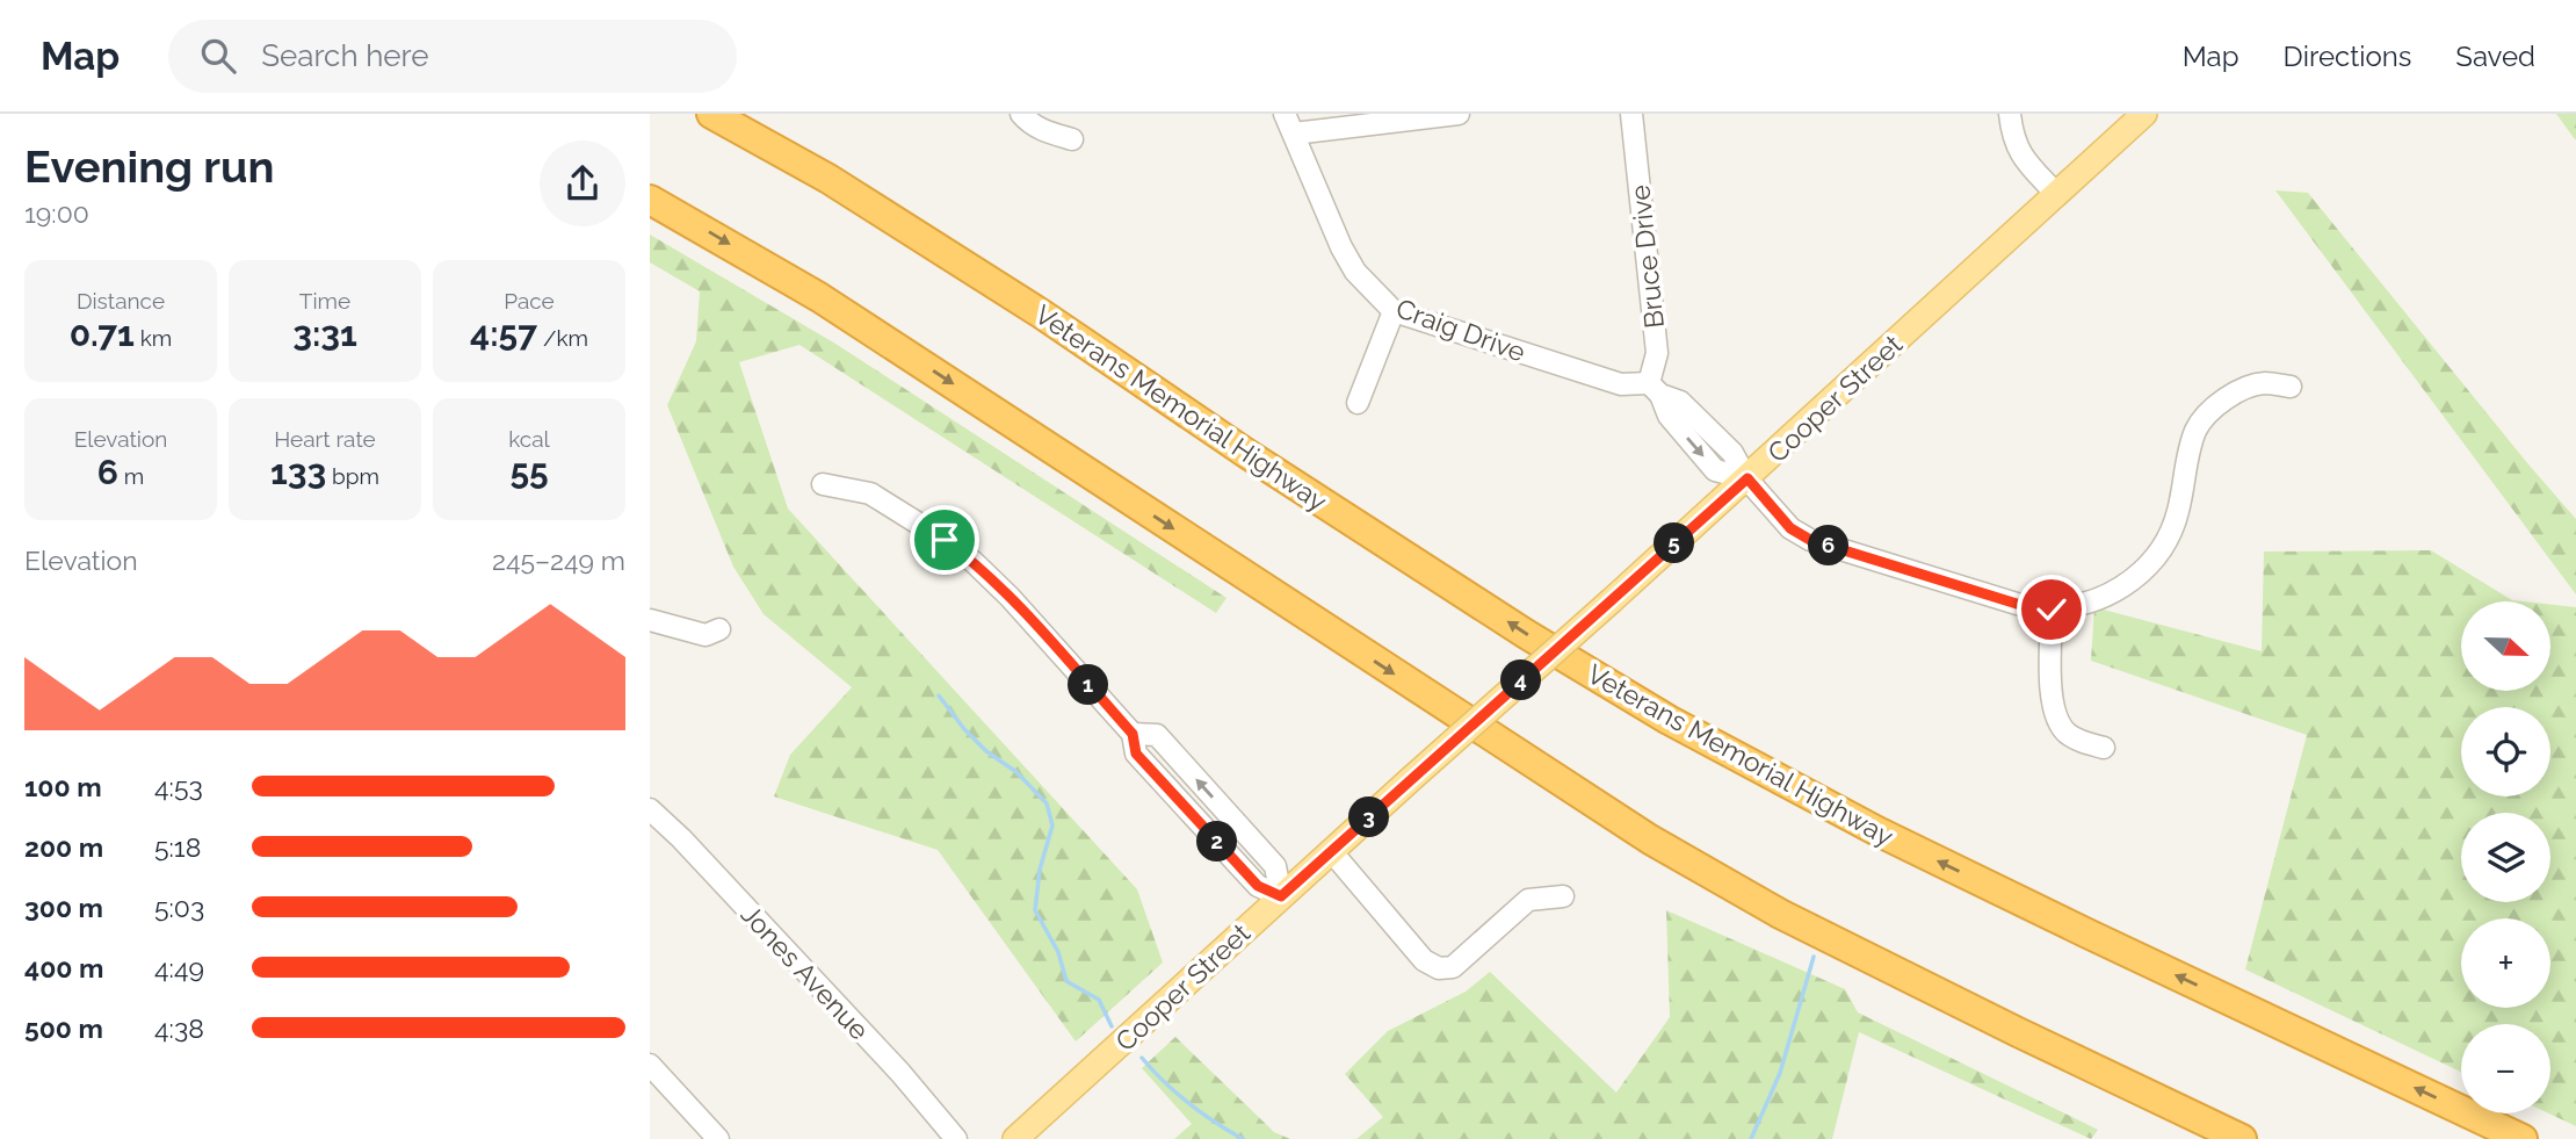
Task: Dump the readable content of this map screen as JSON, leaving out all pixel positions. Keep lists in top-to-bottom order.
{
  "streets": {
    "highway": ["Veterans Memorial Highway"],
    "main road": ["Cooper Street"],
    "street": ["Bruce Drive", "Craig Drive", "Jones Avenue"]
  },
  "crossings": [
    ["Bruce Drive", "Craig Drive"]
  ],
  "north": "right",
  "page": {
    "header": "Map",
    "search": "Search here",
    "nav": ["Map", "Directions", "Saved"],
    "heading": ["Evening run", "19:00"],
    "stats": [
      ["Distance", "0.71 km"],
      ["Time", "3:31"],
      ["Pace", "4:57 /km"],
      ["Elevation", "6 m"],
      ["Heart rate", "133 bpm"],
      ["kcal", "55"]
    ],
    "pins": [
      "5",
      "6",
      "4",
      "1",
      "3",
      "2"
    ],
    "chart": ["Elevation", "245–249 m"],
    "map_buttons": ["+", "−"],
    "list": [
      {
        "name": "100 m",
        "note": "4:53"
      },
      {
        "name": "200 m",
        "note": "5:18"
      },
      {
        "name": "300 m",
        "note": "5:03"
      },
      {
        "name": "400 m",
        "note": "4:49"
      },
      {
        "name": "500 m",
        "note": "4:38"
      }
    ]
  }
}
